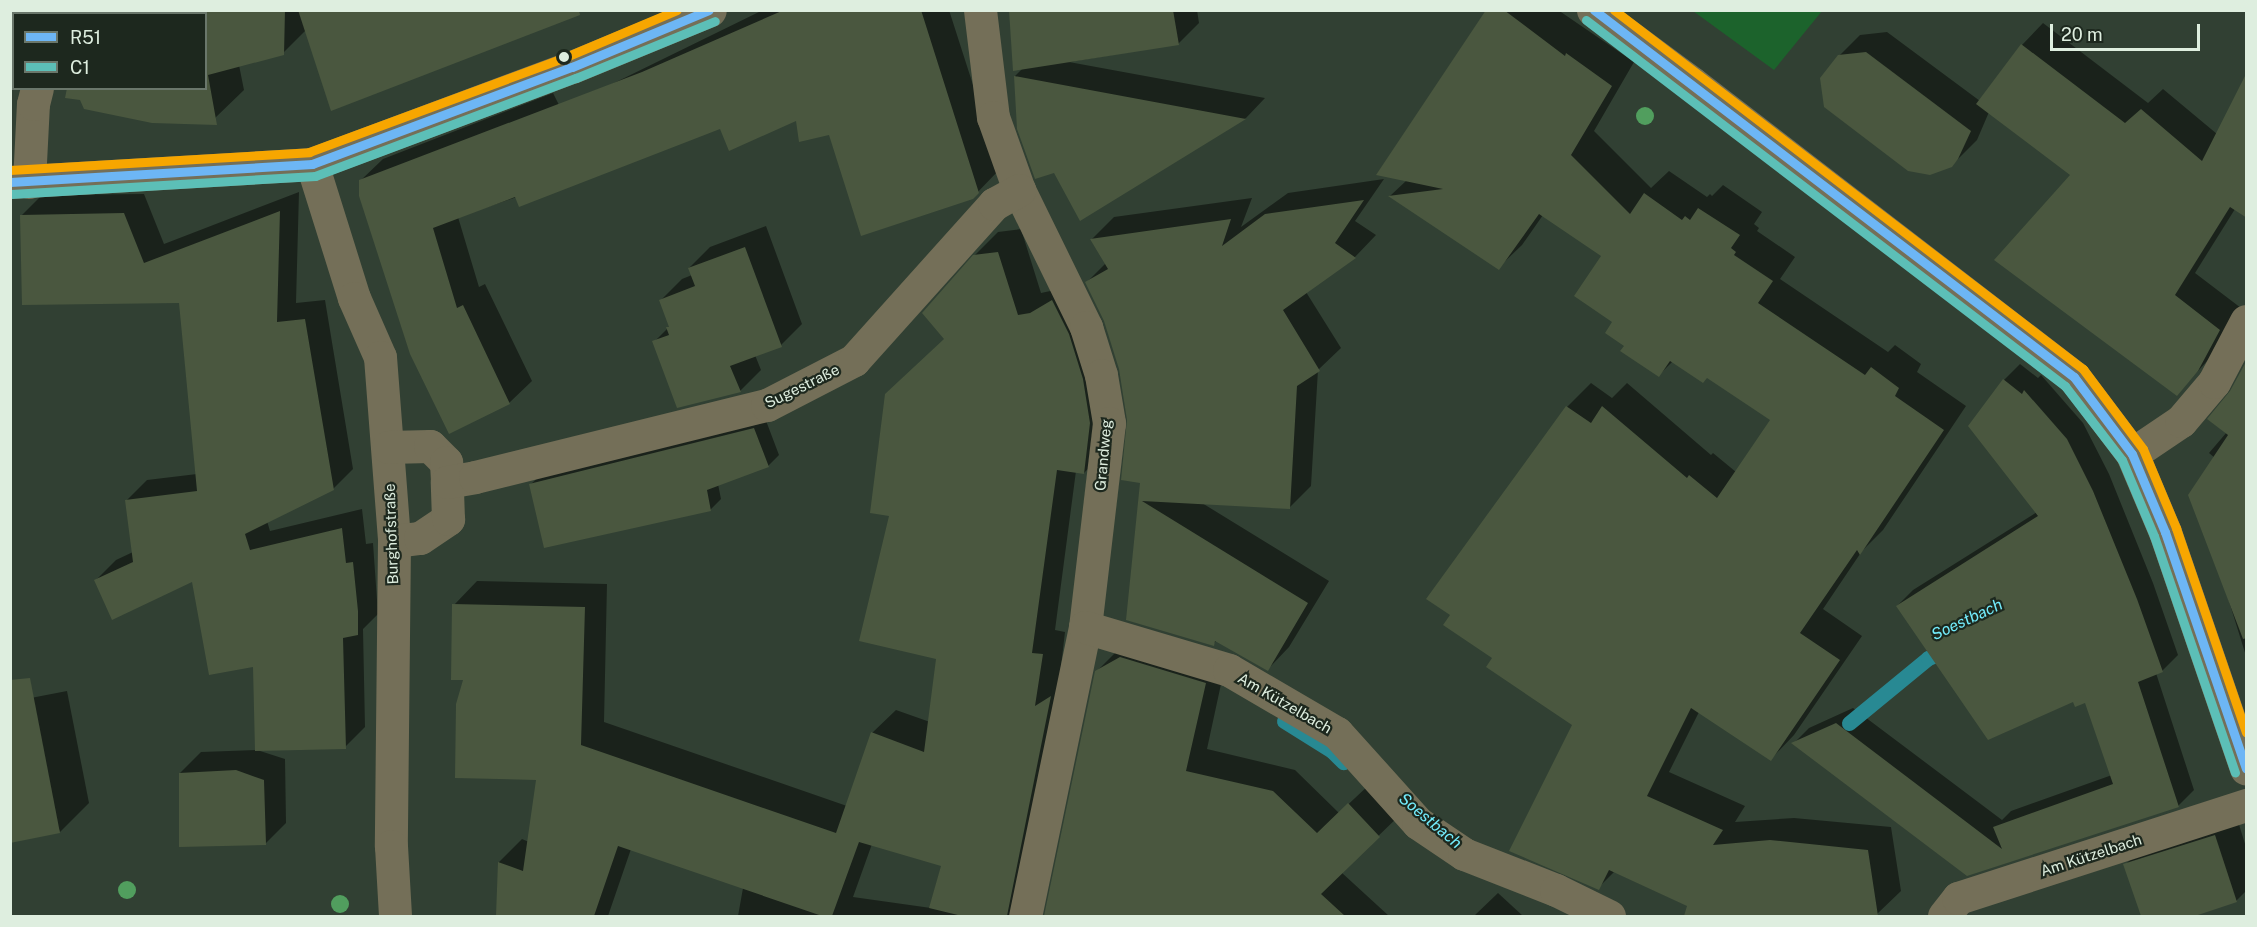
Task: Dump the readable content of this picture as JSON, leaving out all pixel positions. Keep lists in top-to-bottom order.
{
  "streets": {
    "street": [
      "Sugestraße",
      "Grandweg",
      "Burghofstraße",
      "Am Kützelbach"
    ]
  },
  "crossings": [
    ["Sugestraße", "Grandweg"],
    ["Grandweg", "Am Kützelbach"]
  ],
  "water": ["Soestbach"],
  "lines": ["transit line R51", "transit line C1"],
  "legend": ["R51", "C1"],
  "scale_bar": "20 m"
}
